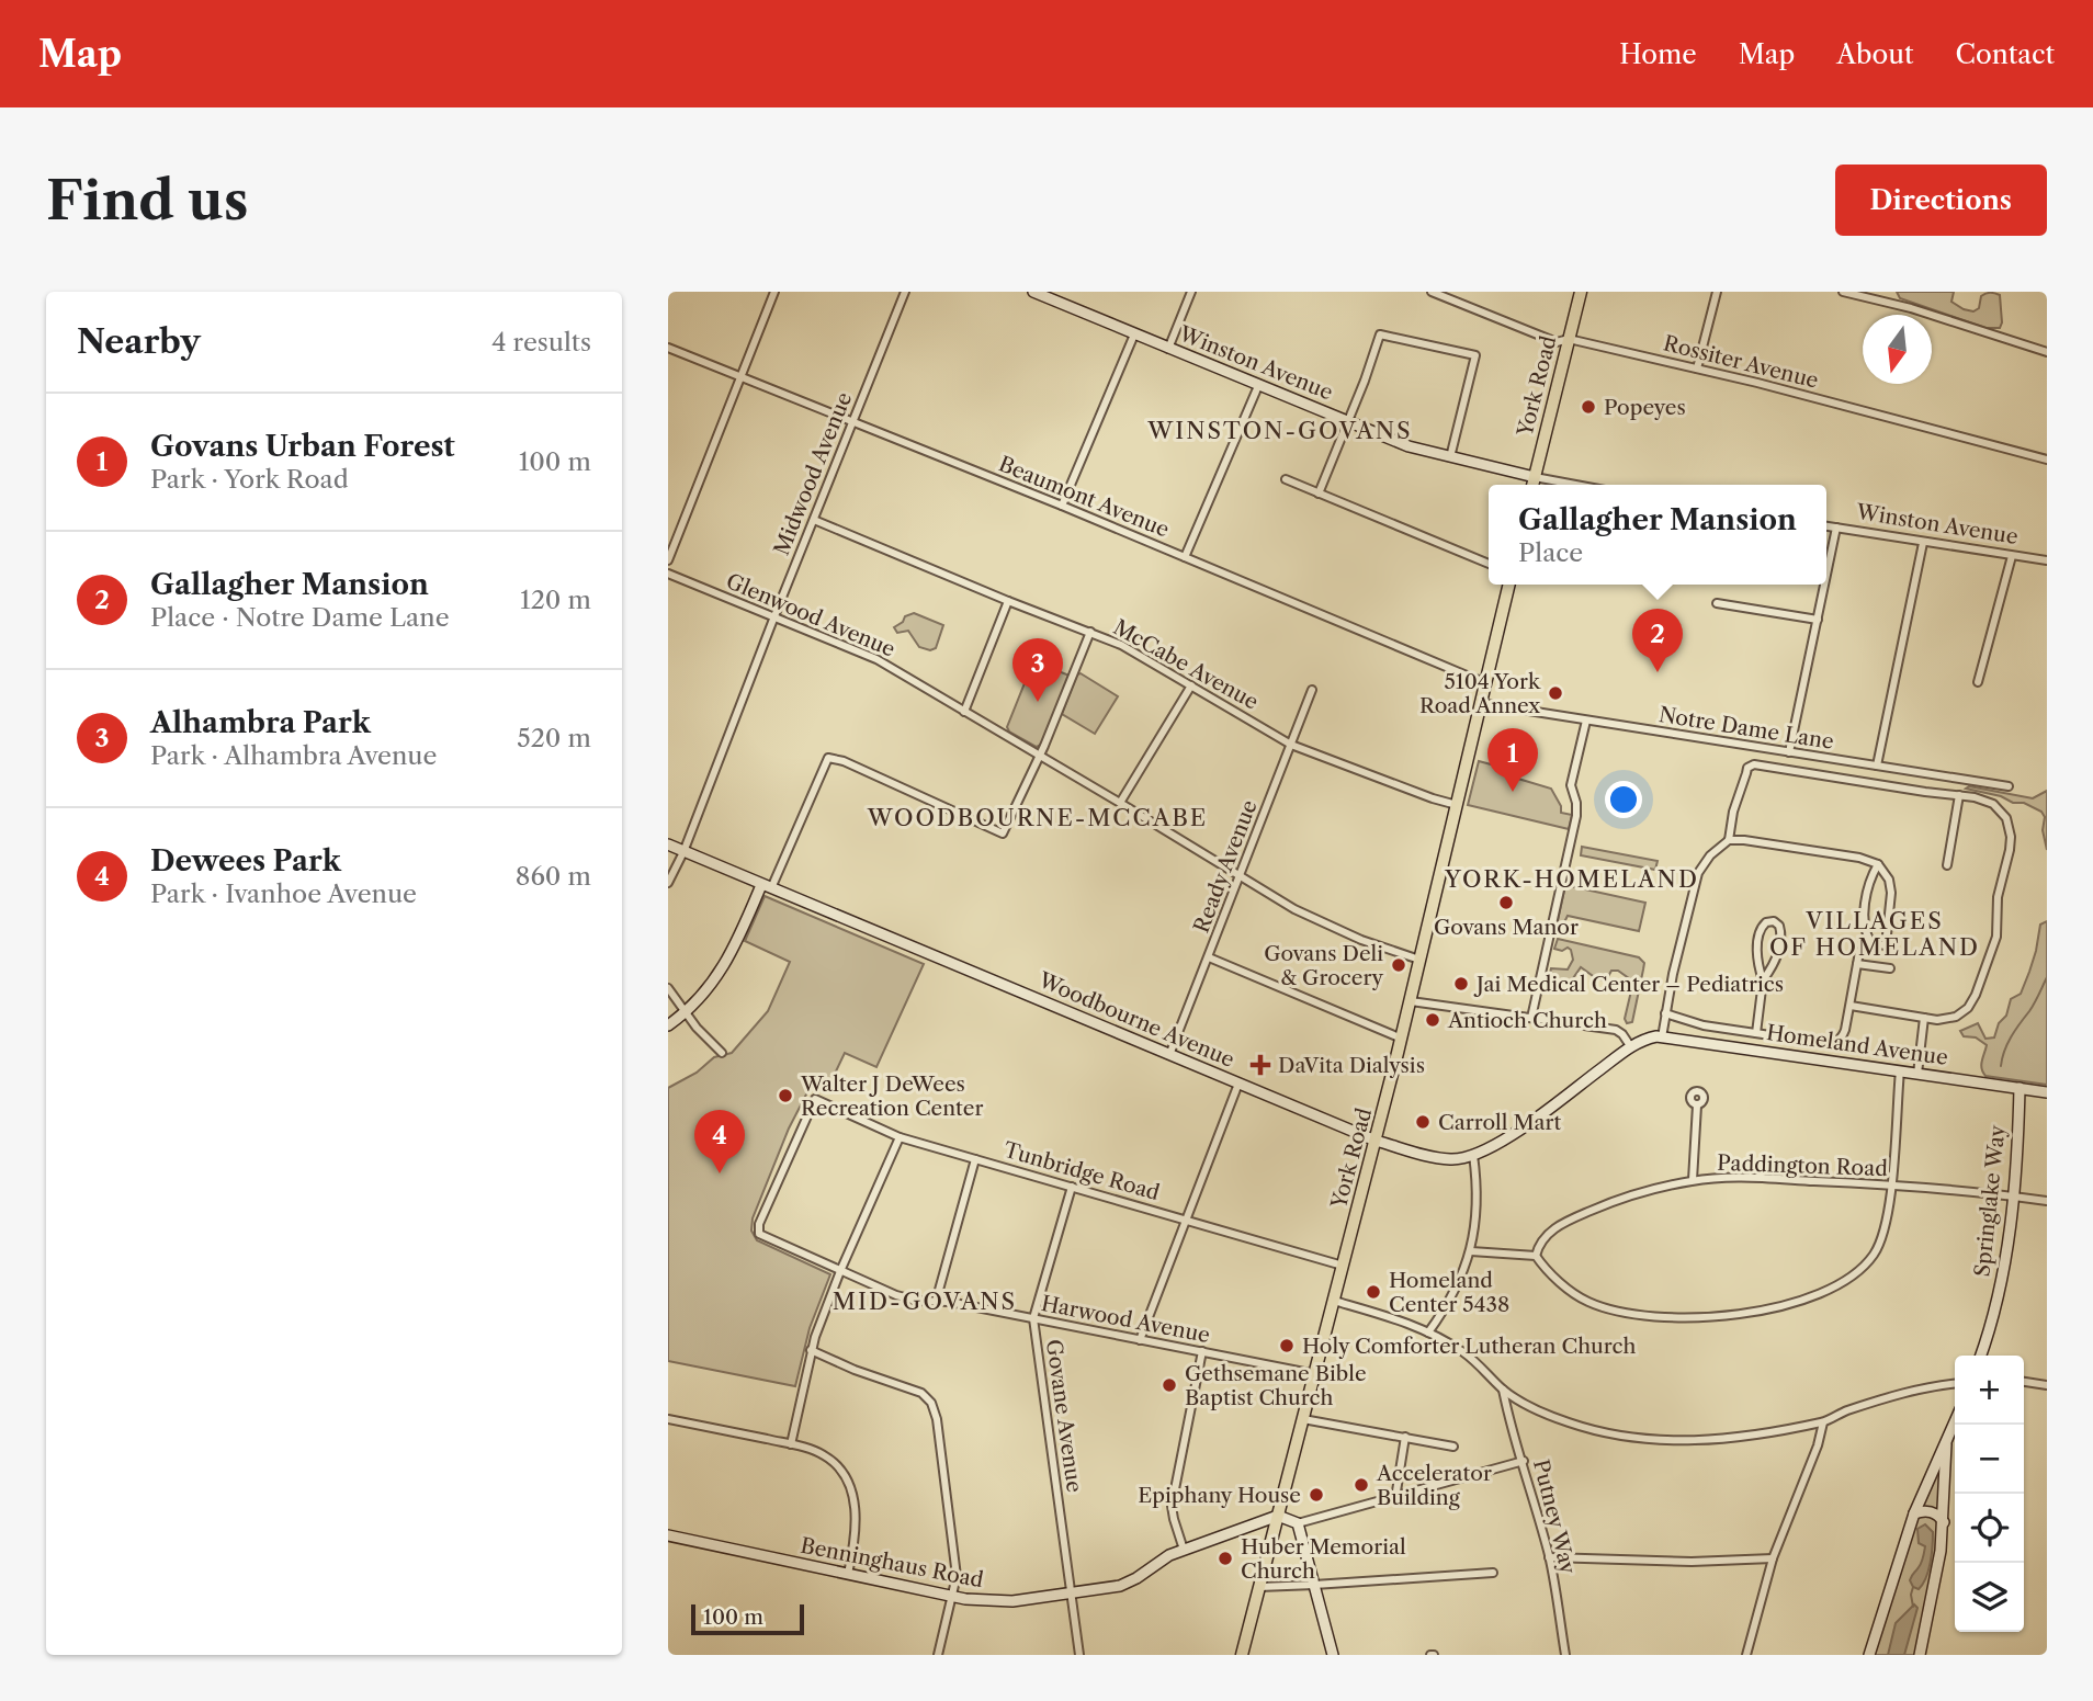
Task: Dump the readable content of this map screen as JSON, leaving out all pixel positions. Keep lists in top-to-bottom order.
{
  "streets": {
    "main road": ["York Road"],
    "street": [
      "Rossiter Avenue",
      "Winston Avenue",
      "Midwood Avenue",
      "Beaumont Avenue",
      "Glenwood Avenue",
      "McCabe Avenue",
      "Notre Dame Lane",
      "Ready Avenue",
      "Woodbourne Avenue",
      "Homeland Avenue",
      "Paddington Road",
      "Tunbridge Road",
      "Springlake Way",
      "Harwood Avenue",
      "Govane Avenue",
      "Putney Way",
      "Benninghaus Road"
    ]
  },
  "crossings": [
    ["Rossiter Avenue", "York Road"],
    ["Winston Avenue", "York Road"],
    ["York Road", "Beaumont Avenue"],
    ["York Road", "Glenwood Avenue"],
    ["York Road", "McCabe Avenue"],
    ["York Road", "Notre Dame Lane"],
    ["York Road", "Woodbourne Avenue"],
    ["York Road", "Tunbridge Road"],
    ["York Road", "Harwood Avenue"],
    ["York Road", "Benninghaus Road"],
    ["Midwood Avenue", "Beaumont Avenue"],
    ["Midwood Avenue", "Glenwood Avenue"],
    ["Midwood Avenue", "McCabe Avenue"],
    ["Midwood Avenue", "Woodbourne Avenue"],
    ["Glenwood Avenue", "Ready Avenue"],
    ["McCabe Avenue", "Ready Avenue"],
    ["Ready Avenue", "Woodbourne Avenue"],
    ["Woodbourne Avenue", "Homeland Avenue"],
    ["Homeland Avenue", "Springlake Way"],
    ["Paddington Road", "Springlake Way"],
    ["Tunbridge Road", "Harwood Avenue"],
    ["Tunbridge Road", "Govane Avenue"],
    ["Harwood Avenue", "Govane Avenue"],
    ["Govane Avenue", "Benninghaus Road"]
  ],
  "districts": [
    "WINSTON-GOVANS",
    "WOODBOURNE-MCCABE",
    "YORK-HOMELAND",
    "VILLAGES OF HOMELAND",
    "MID-GOVANS"
  ],
  "places": {
    "other": [
      "Popeyes",
      "5104 York Road Annex",
      "Govans Manor",
      "Govans Deli & Grocery",
      "Jai Medical Center – Pediatrics",
      "Antioch Church",
      "Walter J DeWees Recreation Center",
      "Carroll Mart",
      "Homeland Center 5438",
      "Holy Comforter Lutheran Church",
      "Gethsemane Bible Baptist Church",
      "Accelerator Building",
      "Epiphany House",
      "Huber Memorial Church"
    ],
    "health": ["DaVita Dialysis"]
  },
  "scale_bar": "100 m",
  "north": "bottom",
  "page": {
    "header": "Map",
    "nav": [
      "Home",
      "Map",
      "About",
      "Contact"
    ],
    "buttons": "Directions",
    "title": "Find us",
    "heading": ["Nearby", "4 results"],
    "list": [
      {
        "mark": "1",
        "name": "Govans Urban Forest",
        "note": "Park · York Road",
        "value": "100 m"
      },
      {
        "mark": "2",
        "name": "Gallagher Mansion",
        "note": "Place · Notre Dame Lane",
        "value": "120 m"
      },
      {
        "mark": "3",
        "name": "Alhambra Park",
        "note": "Park · Alhambra Avenue",
        "value": "520 m"
      },
      {
        "mark": "4",
        "name": "Dewees Park",
        "note": "Park · Ivanhoe Avenue",
        "value": "860 m"
      }
    ],
    "popup": ["Gallagher Mansion", "Place"],
    "pins": [
      "2",
      "3",
      "1",
      "4"
    ],
    "map_buttons": ["+", "−"],
    "scale": "100 m"
  }
}
